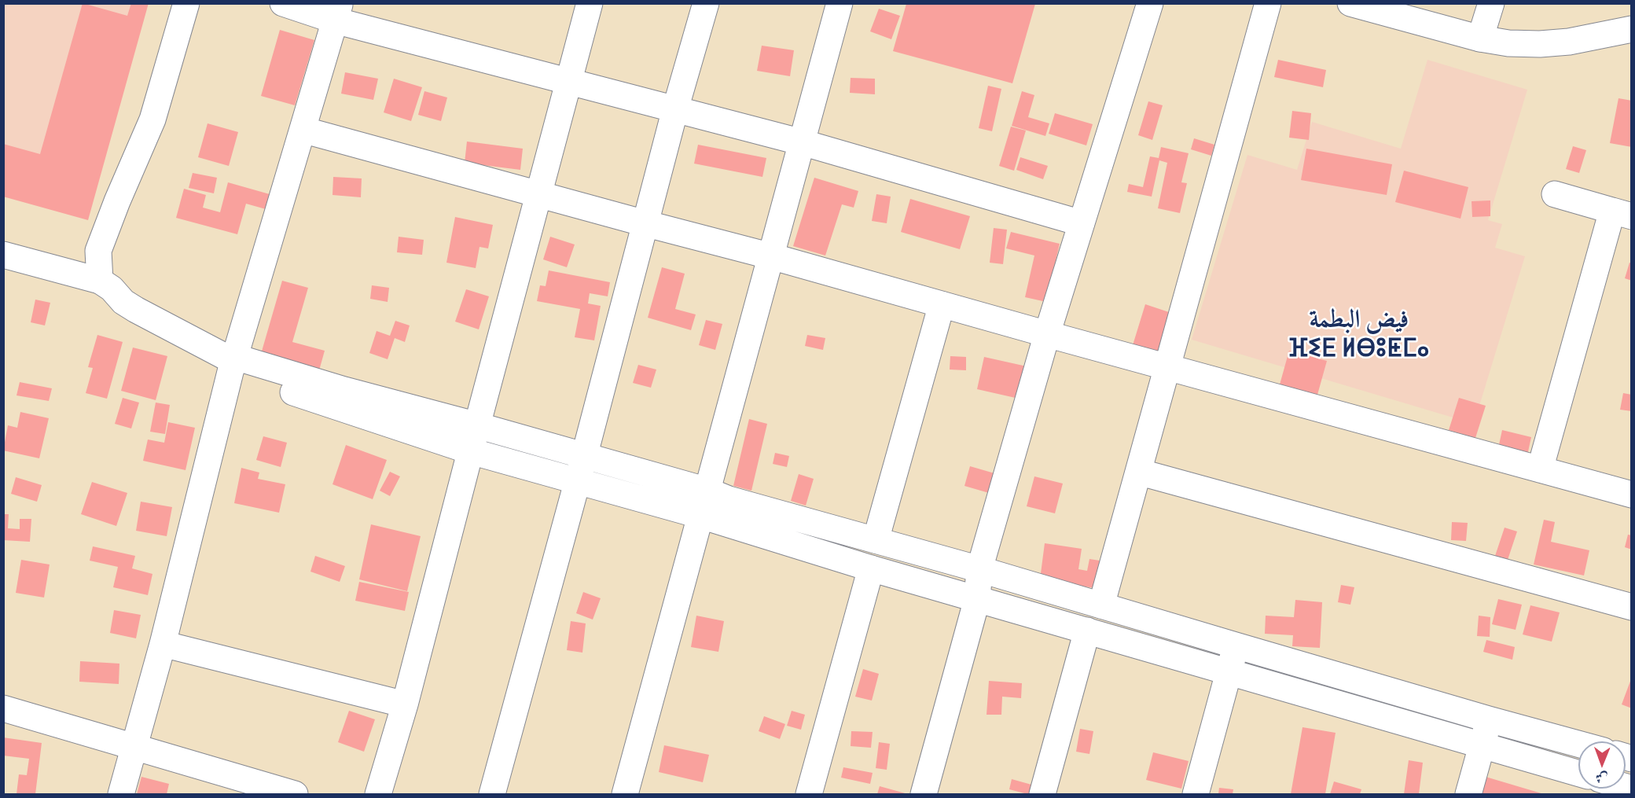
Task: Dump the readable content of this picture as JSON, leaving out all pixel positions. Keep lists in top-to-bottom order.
{
  "districts": ["فيض البطمة ⴼⵉⴹ ⵍⴱⵓⵟⵎⴰ"],
  "north": "bottom"
}
